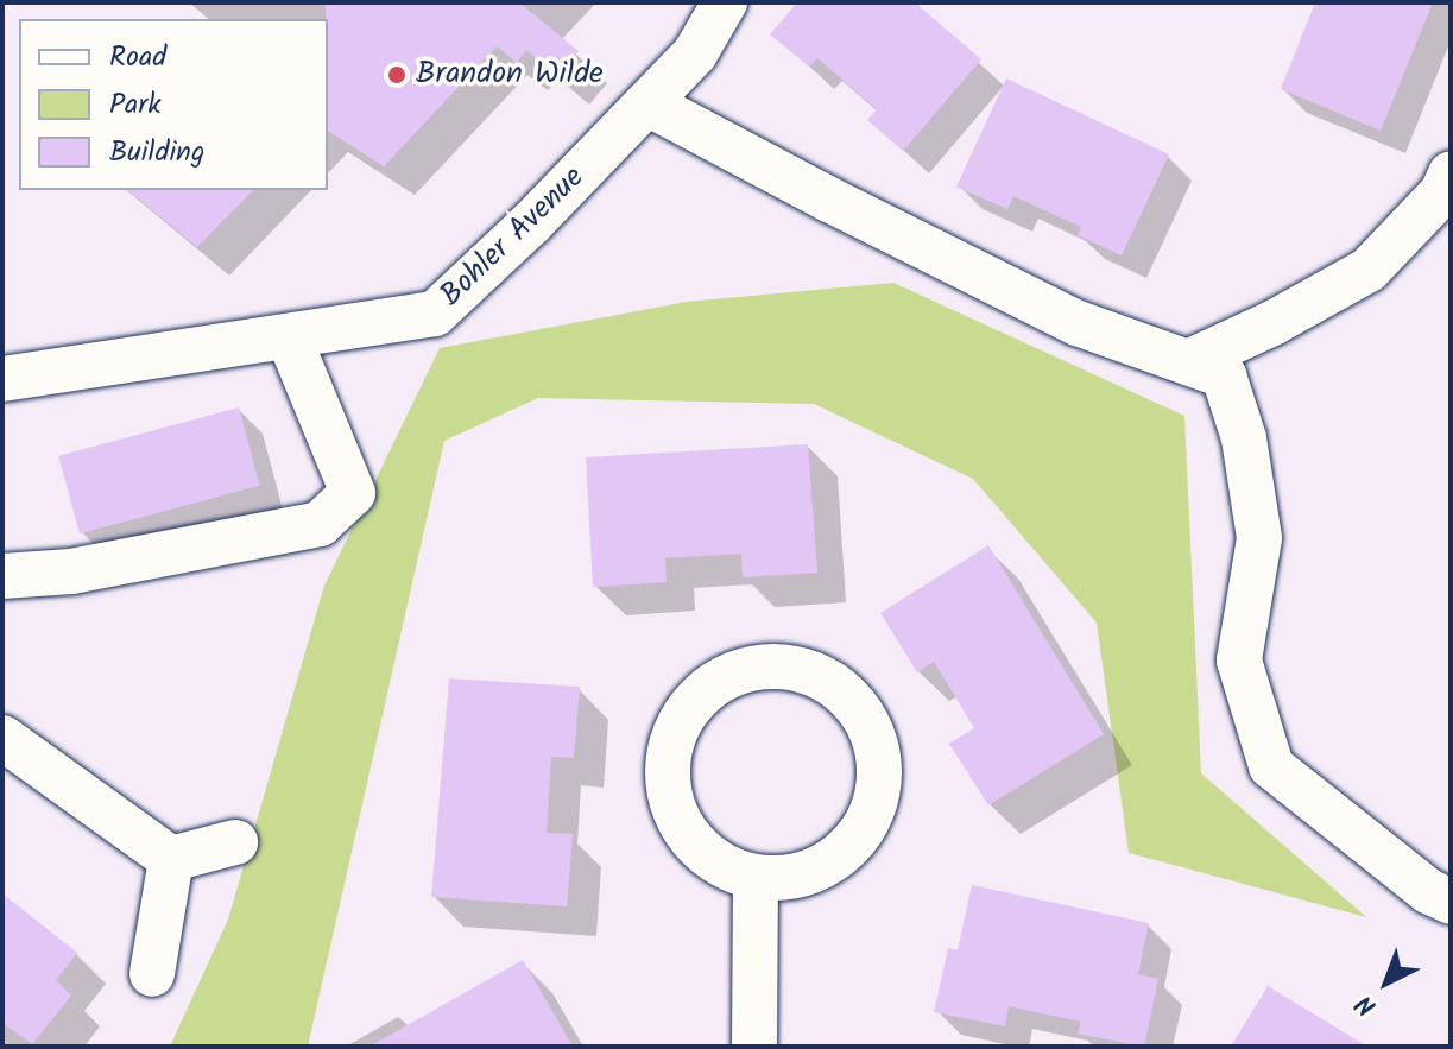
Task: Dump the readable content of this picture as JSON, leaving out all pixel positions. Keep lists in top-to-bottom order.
{
  "streets": {
    "street": ["Bohler Avenue"]
  },
  "places": ["Brandon Wilde"],
  "legend": ["Road", "Park", "Building"],
  "north": "bottom left"
}
